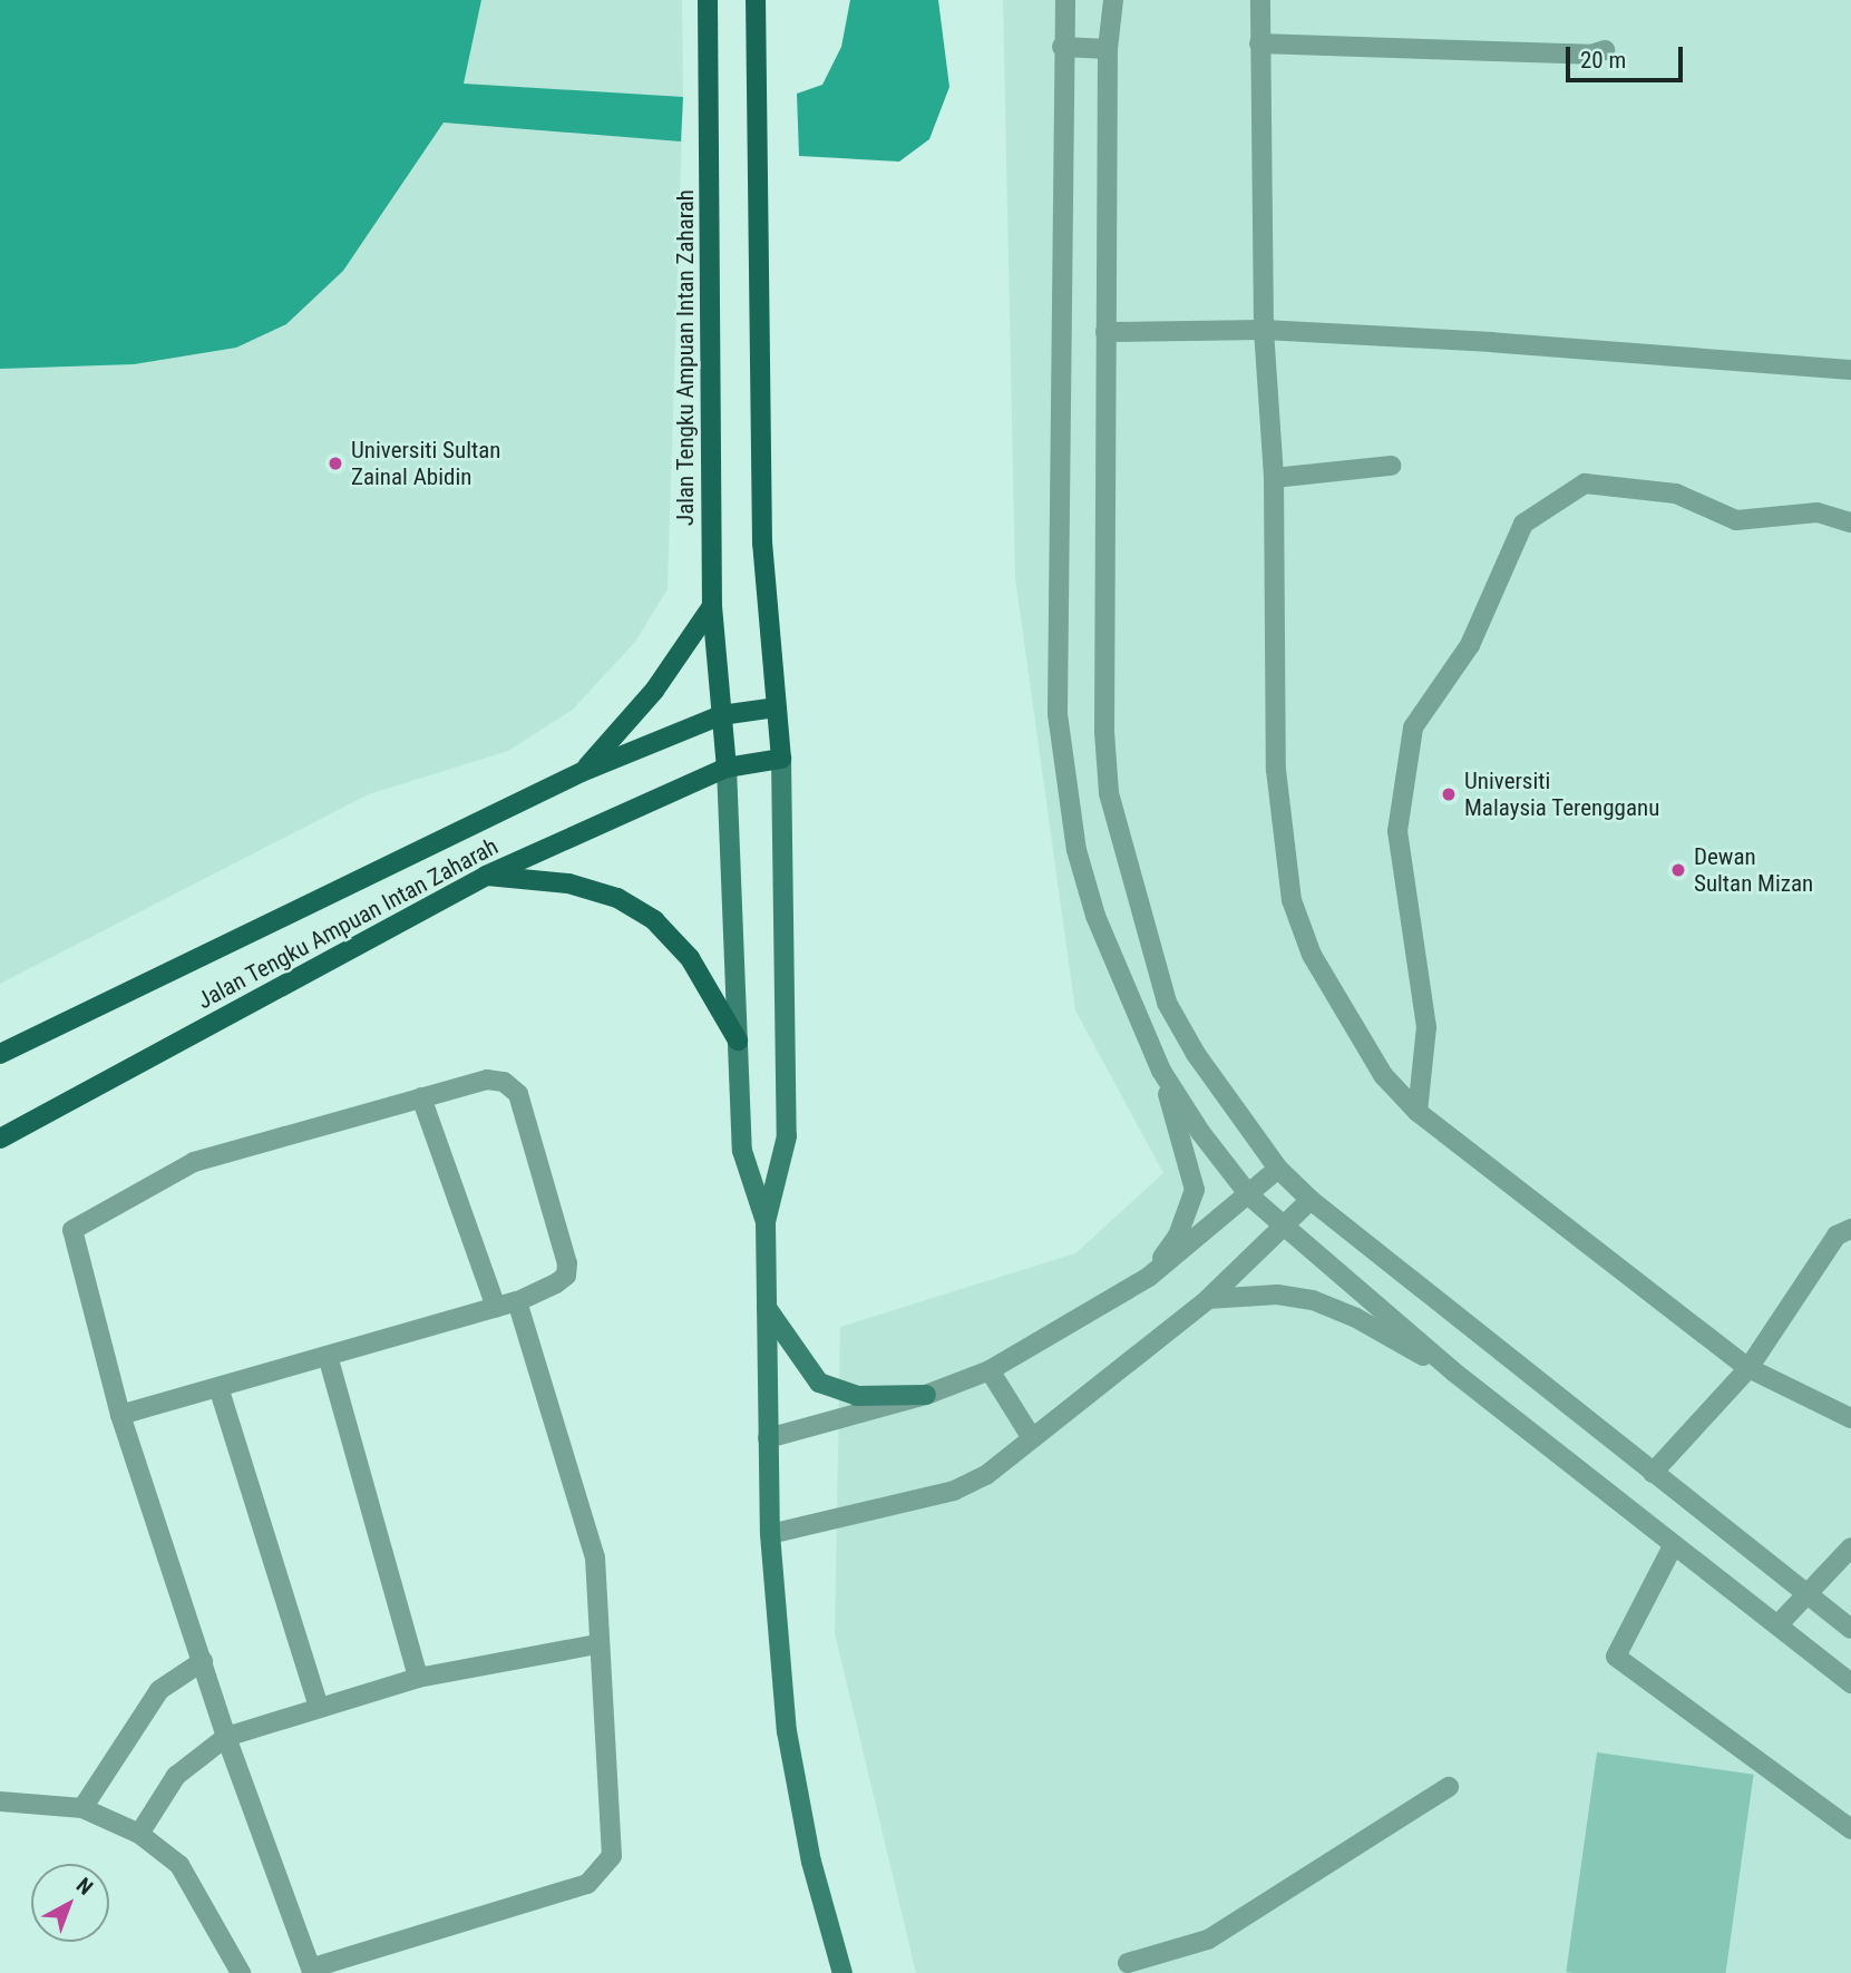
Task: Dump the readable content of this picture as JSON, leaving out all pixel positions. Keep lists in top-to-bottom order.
{
  "streets": {
    "main road": ["Jalan Tengku Ampuan Intan Zaharah"]
  },
  "places": ["Universiti Sultan Zainal Abidin", "Universiti Malaysia Terengganu", "Dewan Sultan Mizan"],
  "scale_bar": "20 m",
  "north": "top right"
}
